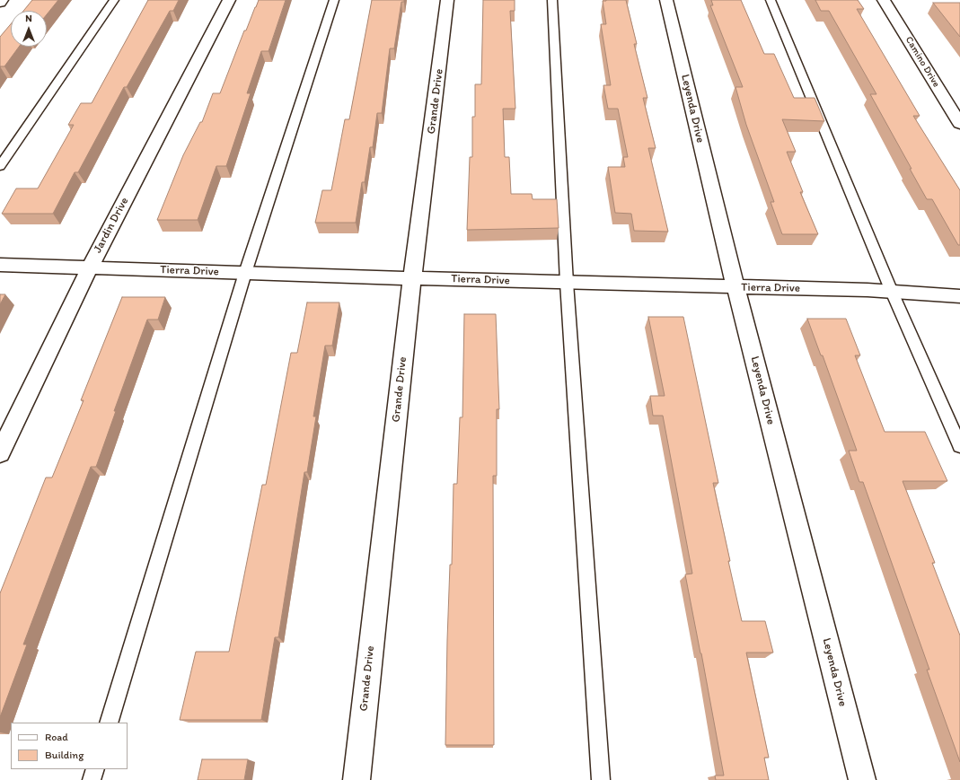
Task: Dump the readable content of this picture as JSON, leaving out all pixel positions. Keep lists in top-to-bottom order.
{
  "streets": {
    "street": [
      "Camino Drive",
      "Grande Drive",
      "Leyenda Drive",
      "Jardin Drive",
      "Tierra Drive"
    ]
  },
  "crossings": [
    ["Grande Drive", "Tierra Drive"],
    ["Leyenda Drive", "Tierra Drive"],
    ["Jardin Drive", "Tierra Drive"]
  ],
  "legend": ["Road", "Building"],
  "north": "top"
}
